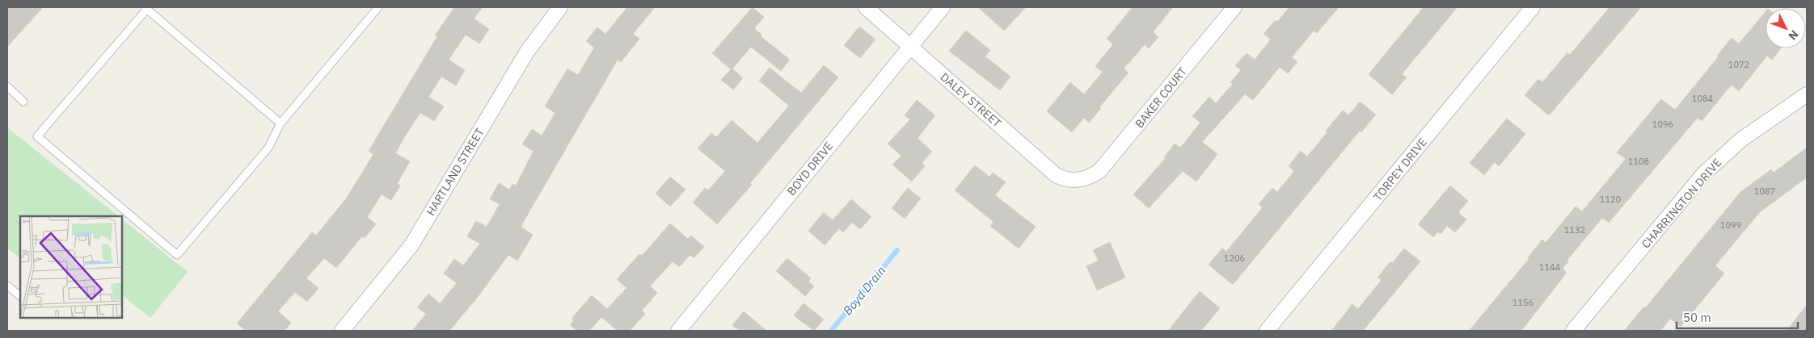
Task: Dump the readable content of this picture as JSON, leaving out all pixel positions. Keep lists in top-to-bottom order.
{
  "streets": {
    "street": [
      "BAKER COURT",
      "DALEY STREET",
      "BOYD DRIVE",
      "TORPEY DRIVE",
      "HARTLAND STREET",
      "CHARRINGTON DRIVE"
    ]
  },
  "crossings": [
    ["BAKER COURT", "DALEY STREET"],
    ["DALEY STREET", "BOYD DRIVE"]
  ],
  "water": ["Boyd Drain"],
  "house_numbers": [
    "1072",
    "1084",
    "1096",
    "1108",
    "1087",
    "1120",
    "1099",
    "1132",
    "1206",
    "1144",
    "1156"
  ],
  "scale_bar": "50 m",
  "north": "bottom right"
}
